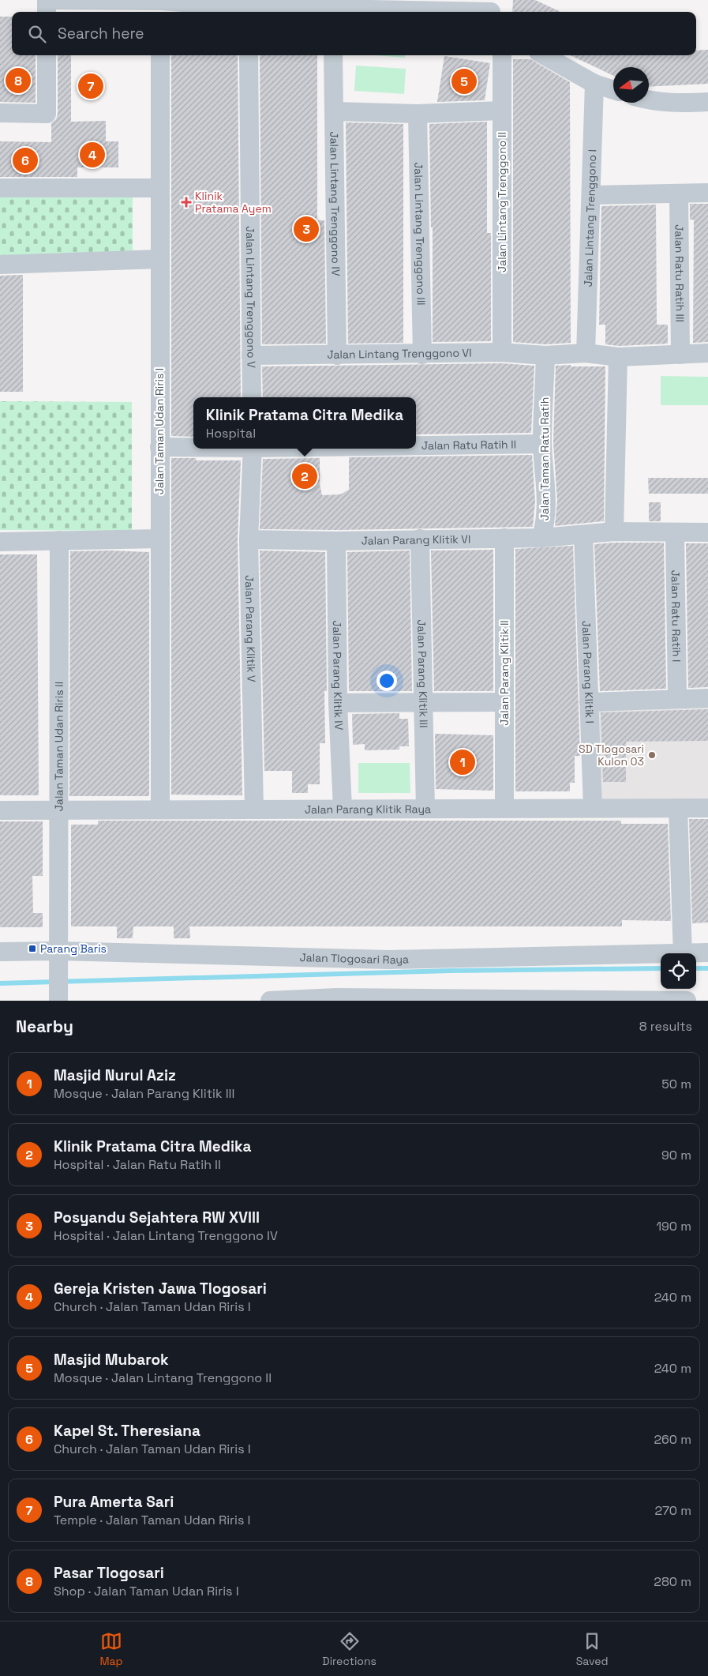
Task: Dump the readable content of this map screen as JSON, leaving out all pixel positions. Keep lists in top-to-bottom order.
{
  "streets": {
    "street": [
      "Jalan Lintang Trenggono II",
      "Jalan Lintang Trenggono IV",
      "Jalan Lintang Trenggono I",
      "Jalan Lintang Trenggono III",
      "Jalan Ratu Ratih III",
      "Jalan Lintang Trenggono V",
      "Jalan Lintang Trenggono VI",
      "Jalan Taman Udan Riris I",
      "Jalan Ratu Ratih II",
      "Jalan Taman Ratu Ratih",
      "Jalan Parang Klitik VI",
      "Jalan Ratu Ratih I",
      "Jalan Parang Klitik V",
      "Jalan Parang Klitik I",
      "Jalan Parang Klitik II",
      "Jalan Parang Klitik III",
      "Jalan Parang Klitik IV",
      "Jalan Taman Udan Riris II",
      "Jalan Parang Klitik Raya",
      "Jalan Tlogosari Raya"
    ]
  },
  "crossings": [
    ["Jalan Lintang Trenggono II", "Jalan Lintang Trenggono VI"],
    ["Jalan Lintang Trenggono IV", "Jalan Lintang Trenggono VI"],
    ["Jalan Lintang Trenggono I", "Jalan Lintang Trenggono VI"],
    ["Jalan Lintang Trenggono III", "Jalan Lintang Trenggono VI"],
    ["Jalan Ratu Ratih III", "Jalan Lintang Trenggono VI"],
    ["Jalan Lintang Trenggono V", "Jalan Lintang Trenggono VI"],
    ["Jalan Lintang Trenggono VI", "Jalan Taman Ratu Ratih"],
    ["Jalan Taman Udan Riris I", "Jalan Ratu Ratih II"],
    ["Jalan Taman Udan Riris I", "Jalan Parang Klitik Raya"],
    ["Jalan Ratu Ratih II", "Jalan Taman Ratu Ratih"],
    ["Jalan Taman Ratu Ratih", "Jalan Parang Klitik VI"],
    ["Jalan Parang Klitik VI", "Jalan Ratu Ratih I"],
    ["Jalan Parang Klitik VI", "Jalan Parang Klitik V"],
    ["Jalan Parang Klitik VI", "Jalan Parang Klitik I"],
    ["Jalan Parang Klitik VI", "Jalan Parang Klitik II"],
    ["Jalan Parang Klitik VI", "Jalan Parang Klitik III"],
    ["Jalan Parang Klitik VI", "Jalan Parang Klitik IV"],
    ["Jalan Parang Klitik V", "Jalan Parang Klitik Raya"],
    ["Jalan Parang Klitik I", "Jalan Parang Klitik Raya"],
    ["Jalan Parang Klitik II", "Jalan Parang Klitik Raya"],
    ["Jalan Parang Klitik III", "Jalan Parang Klitik Raya"],
    ["Jalan Parang Klitik IV", "Jalan Parang Klitik Raya"],
    ["Jalan Taman Udan Riris II", "Jalan Parang Klitik Raya"],
    ["Jalan Taman Udan Riris II", "Jalan Tlogosari Raya"]
  ],
  "places": {
    "health": ["Klinik Pratama Ayem"],
    "other": ["SD Tlogosari Kulon 03"],
    "transit": ["Parang Baris"]
  },
  "north": "left",
  "page": {
    "search": "Search here",
    "pins": [
      "8",
      "5",
      "7",
      "4",
      "6",
      "3",
      "2",
      "1"
    ],
    "popup": ["Klinik Pratama Citra Medika", "Hospital"],
    "heading": ["Nearby", "8 results"],
    "list": [
      {
        "mark": "1",
        "name": "Masjid Nurul Aziz",
        "note": "Mosque · Jalan Parang Klitik III",
        "value": "50 m"
      },
      {
        "mark": "2",
        "name": "Klinik Pratama Citra Medika",
        "note": "Hospital · Jalan Ratu Ratih II",
        "value": "90 m"
      },
      {
        "mark": "3",
        "name": "Posyandu Sejahtera RW XVIII",
        "note": "Hospital · Jalan Lintang Trenggono IV",
        "value": "190 m"
      },
      {
        "mark": "4",
        "name": "Gereja Kristen Jawa Tlogosari",
        "note": "Church · Jalan Taman Udan Riris I",
        "value": "240 m"
      },
      {
        "mark": "5",
        "name": "Masjid Mubarok",
        "note": "Mosque · Jalan Lintang Trenggono II",
        "value": "240 m"
      },
      {
        "mark": "6",
        "name": "Kapel St. Theresiana",
        "note": "Church · Jalan Taman Udan Riris I",
        "value": "260 m"
      },
      {
        "mark": "7",
        "name": "Pura Amerta Sari",
        "note": "Temple · Jalan Taman Udan Riris I",
        "value": "270 m"
      },
      {
        "mark": "8",
        "name": "Pasar Tlogosari",
        "note": "Shop · Jalan Taman Udan Riris I",
        "value": "280 m"
      }
    ],
    "nav": ["Map", "Directions", "Saved"]
  }
}
